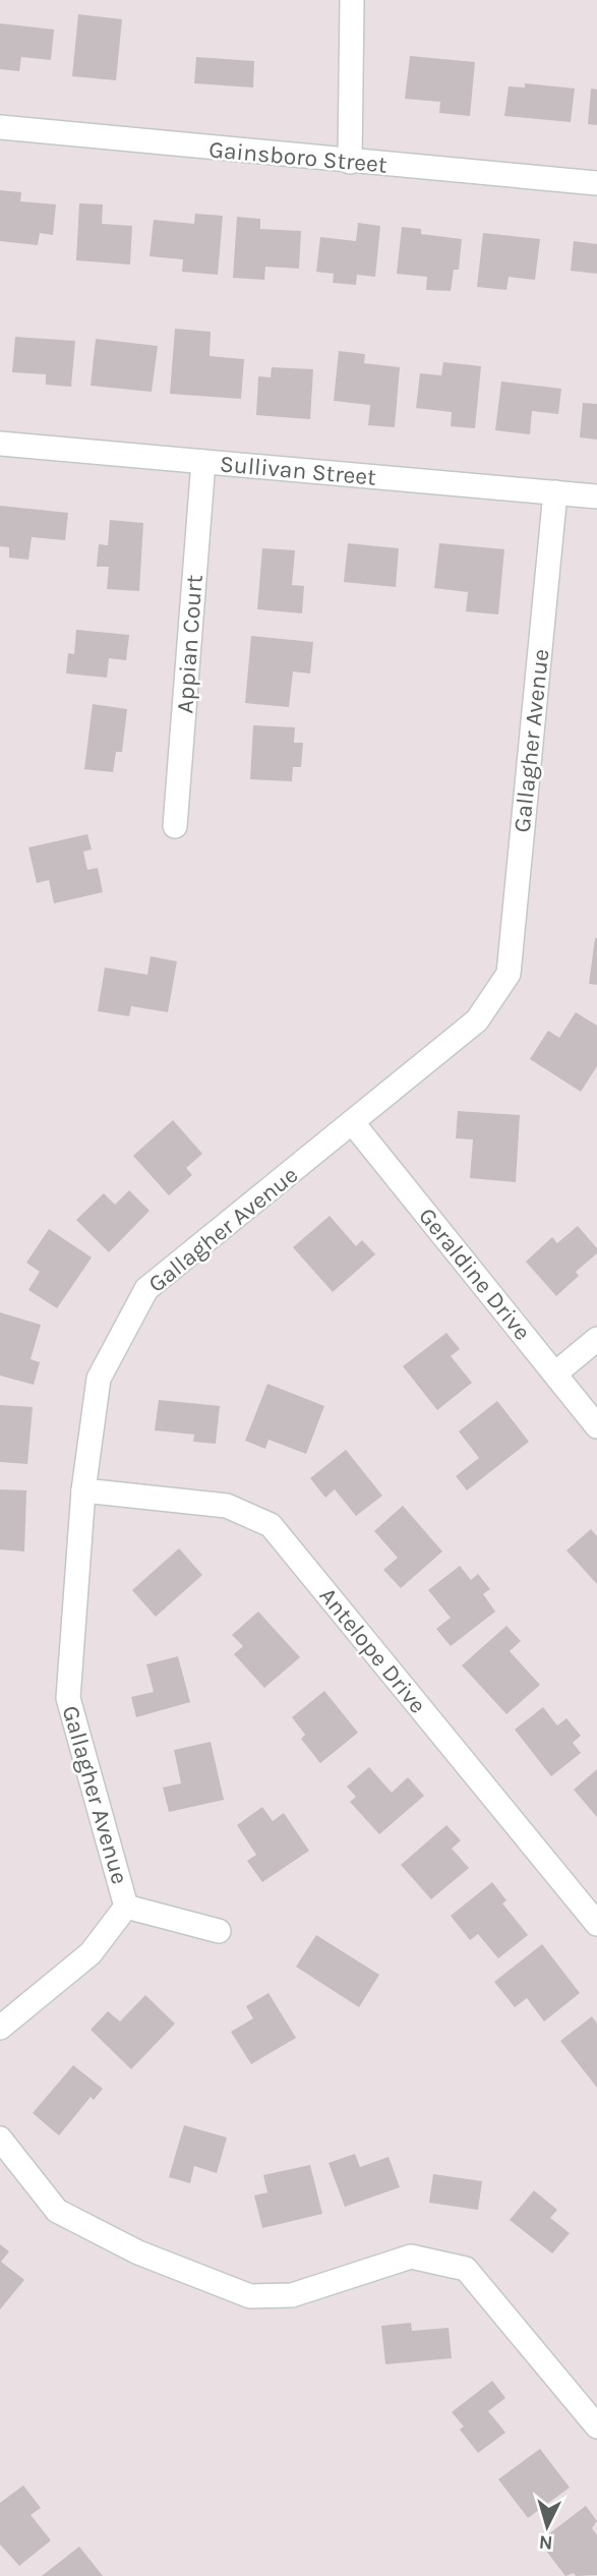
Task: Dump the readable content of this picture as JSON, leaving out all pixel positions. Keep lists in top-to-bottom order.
{
  "streets": {
    "street": [
      "Gainsboro Street",
      "Sullivan Street",
      "Appian Court",
      "Gallagher Avenue",
      "Geraldine Drive",
      "Antelope Drive"
    ]
  },
  "crossings": [
    ["Sullivan Street", "Appian Court"],
    ["Sullivan Street", "Gallagher Avenue"],
    ["Gallagher Avenue", "Geraldine Drive"],
    ["Gallagher Avenue", "Antelope Drive"]
  ],
  "north": "bottom"
}
